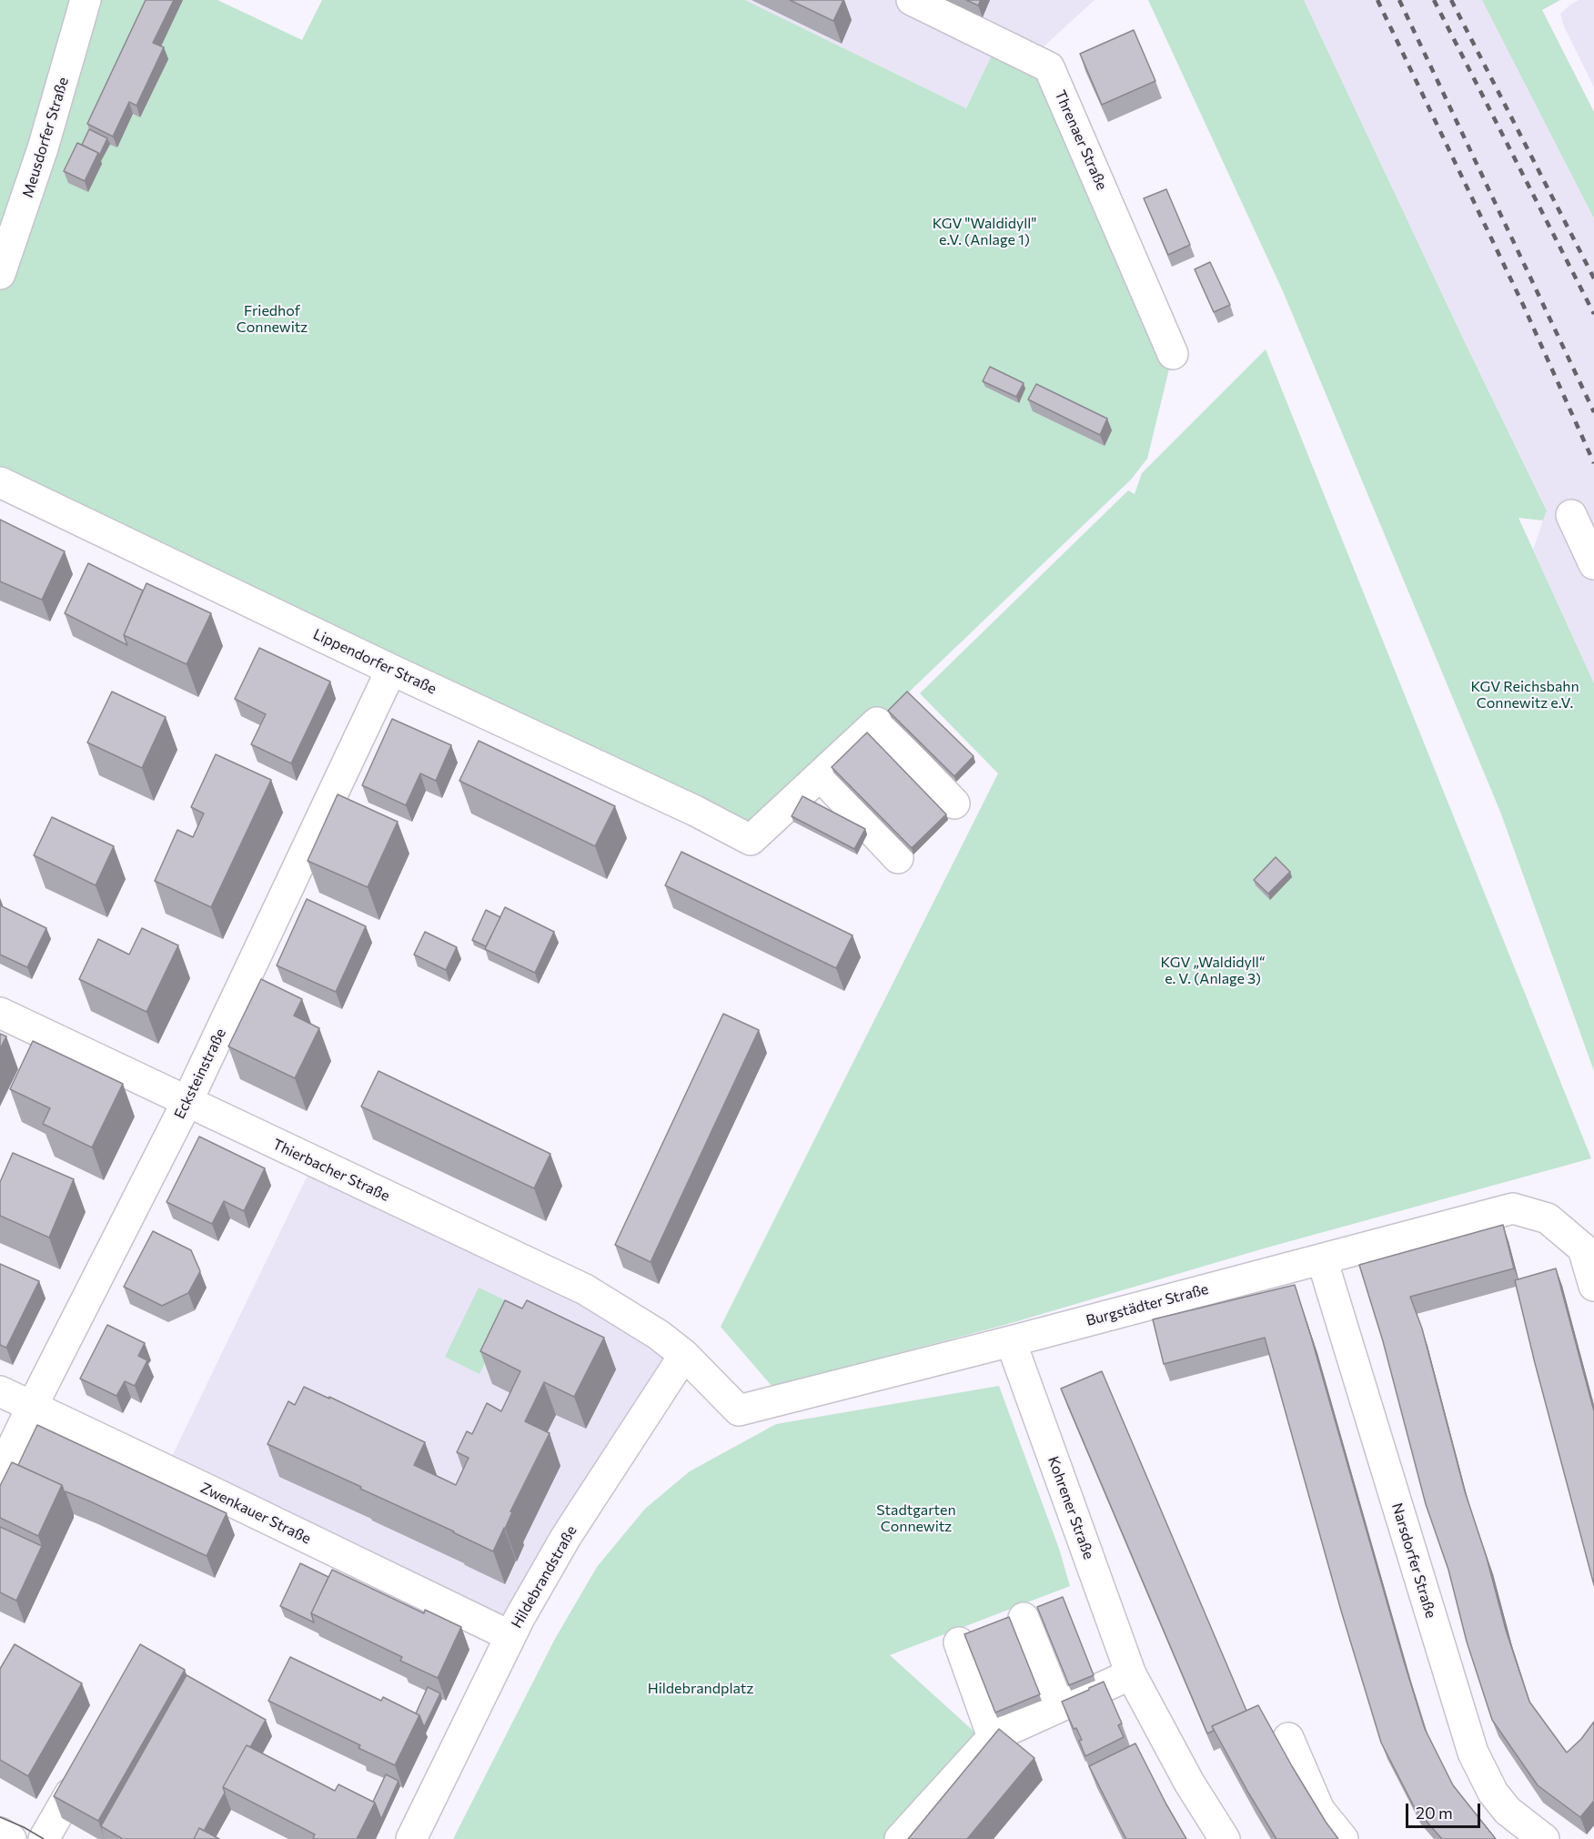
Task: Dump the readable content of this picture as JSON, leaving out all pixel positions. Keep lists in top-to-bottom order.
{
  "streets": {
    "street": [
      "Meusdorfer Straße",
      "Threnaer Straße",
      "Lippendorfer Straße",
      "Ecksteinstraße",
      "Thierbacher Straße",
      "Burgstädter Straße",
      "Kohrener Straße",
      "Zwenkauer Straße",
      "Narsdorfer Straße",
      "Hildebrandstraße"
    ]
  },
  "crossings": [
    ["Lippendorfer Straße", "Ecksteinstraße"],
    ["Ecksteinstraße", "Thierbacher Straße"],
    ["Ecksteinstraße", "Zwenkauer Straße"],
    ["Thierbacher Straße", "Burgstädter Straße"],
    ["Thierbacher Straße", "Hildebrandstraße"],
    ["Burgstädter Straße", "Kohrener Straße"],
    ["Burgstädter Straße", "Narsdorfer Straße"],
    ["Burgstädter Straße", "Hildebrandstraße"],
    ["Zwenkauer Straße", "Hildebrandstraße"]
  ],
  "parks": [
    "KGV \"Waldidyll\" e.V. (Anlage 1)",
    "Friedhof Connewitz",
    "KGV Reichsbahn Connewitz e.V.",
    "KGV „Waldidyll“ e. V. (Anlage 3)",
    "Stadtgarten Connewitz",
    "Hildebrandplatz"
  ],
  "scale_bar": "20 m"
}
